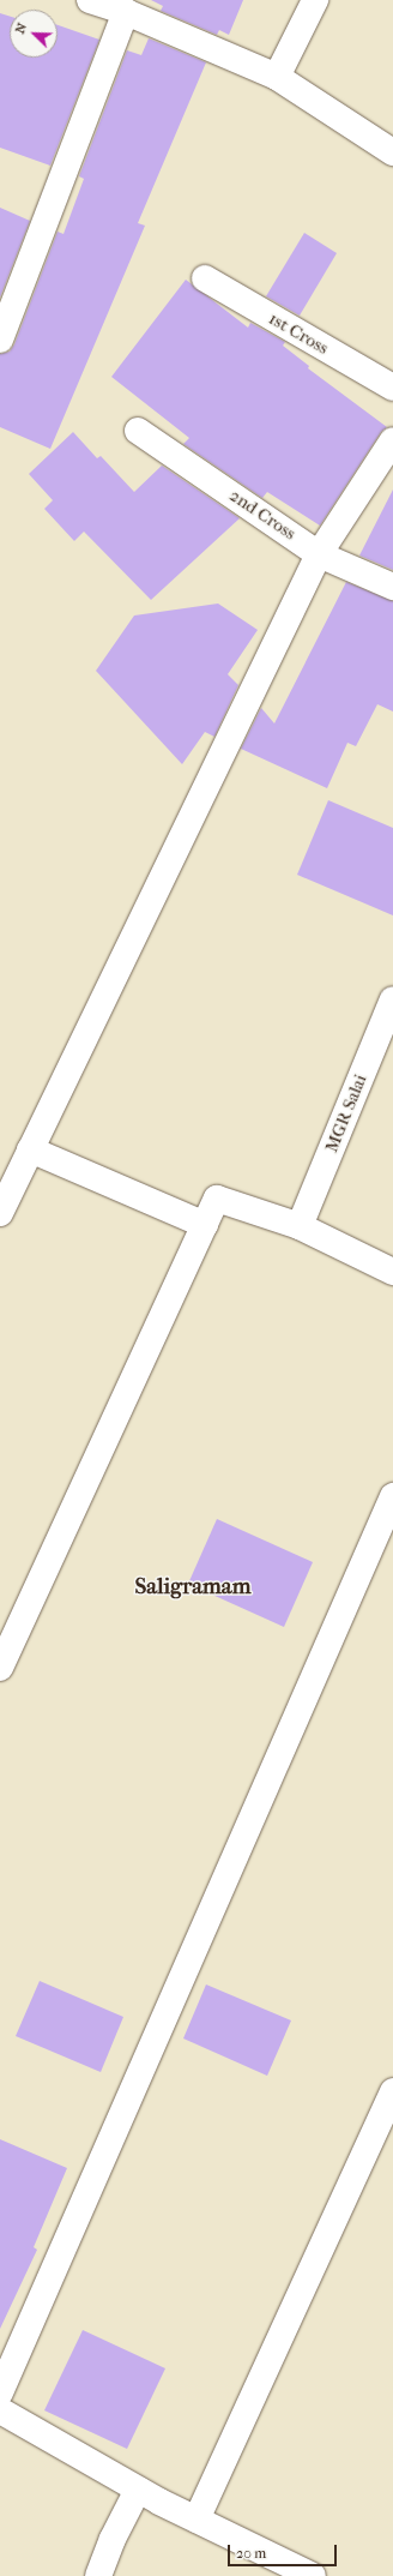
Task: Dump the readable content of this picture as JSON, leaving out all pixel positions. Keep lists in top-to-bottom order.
{
  "streets": {
    "street": ["1st Cross", "2nd Cross", "MGR Salai"]
  },
  "districts": ["Saligramam"],
  "scale_bar": "20 m",
  "north": "top left"
}
